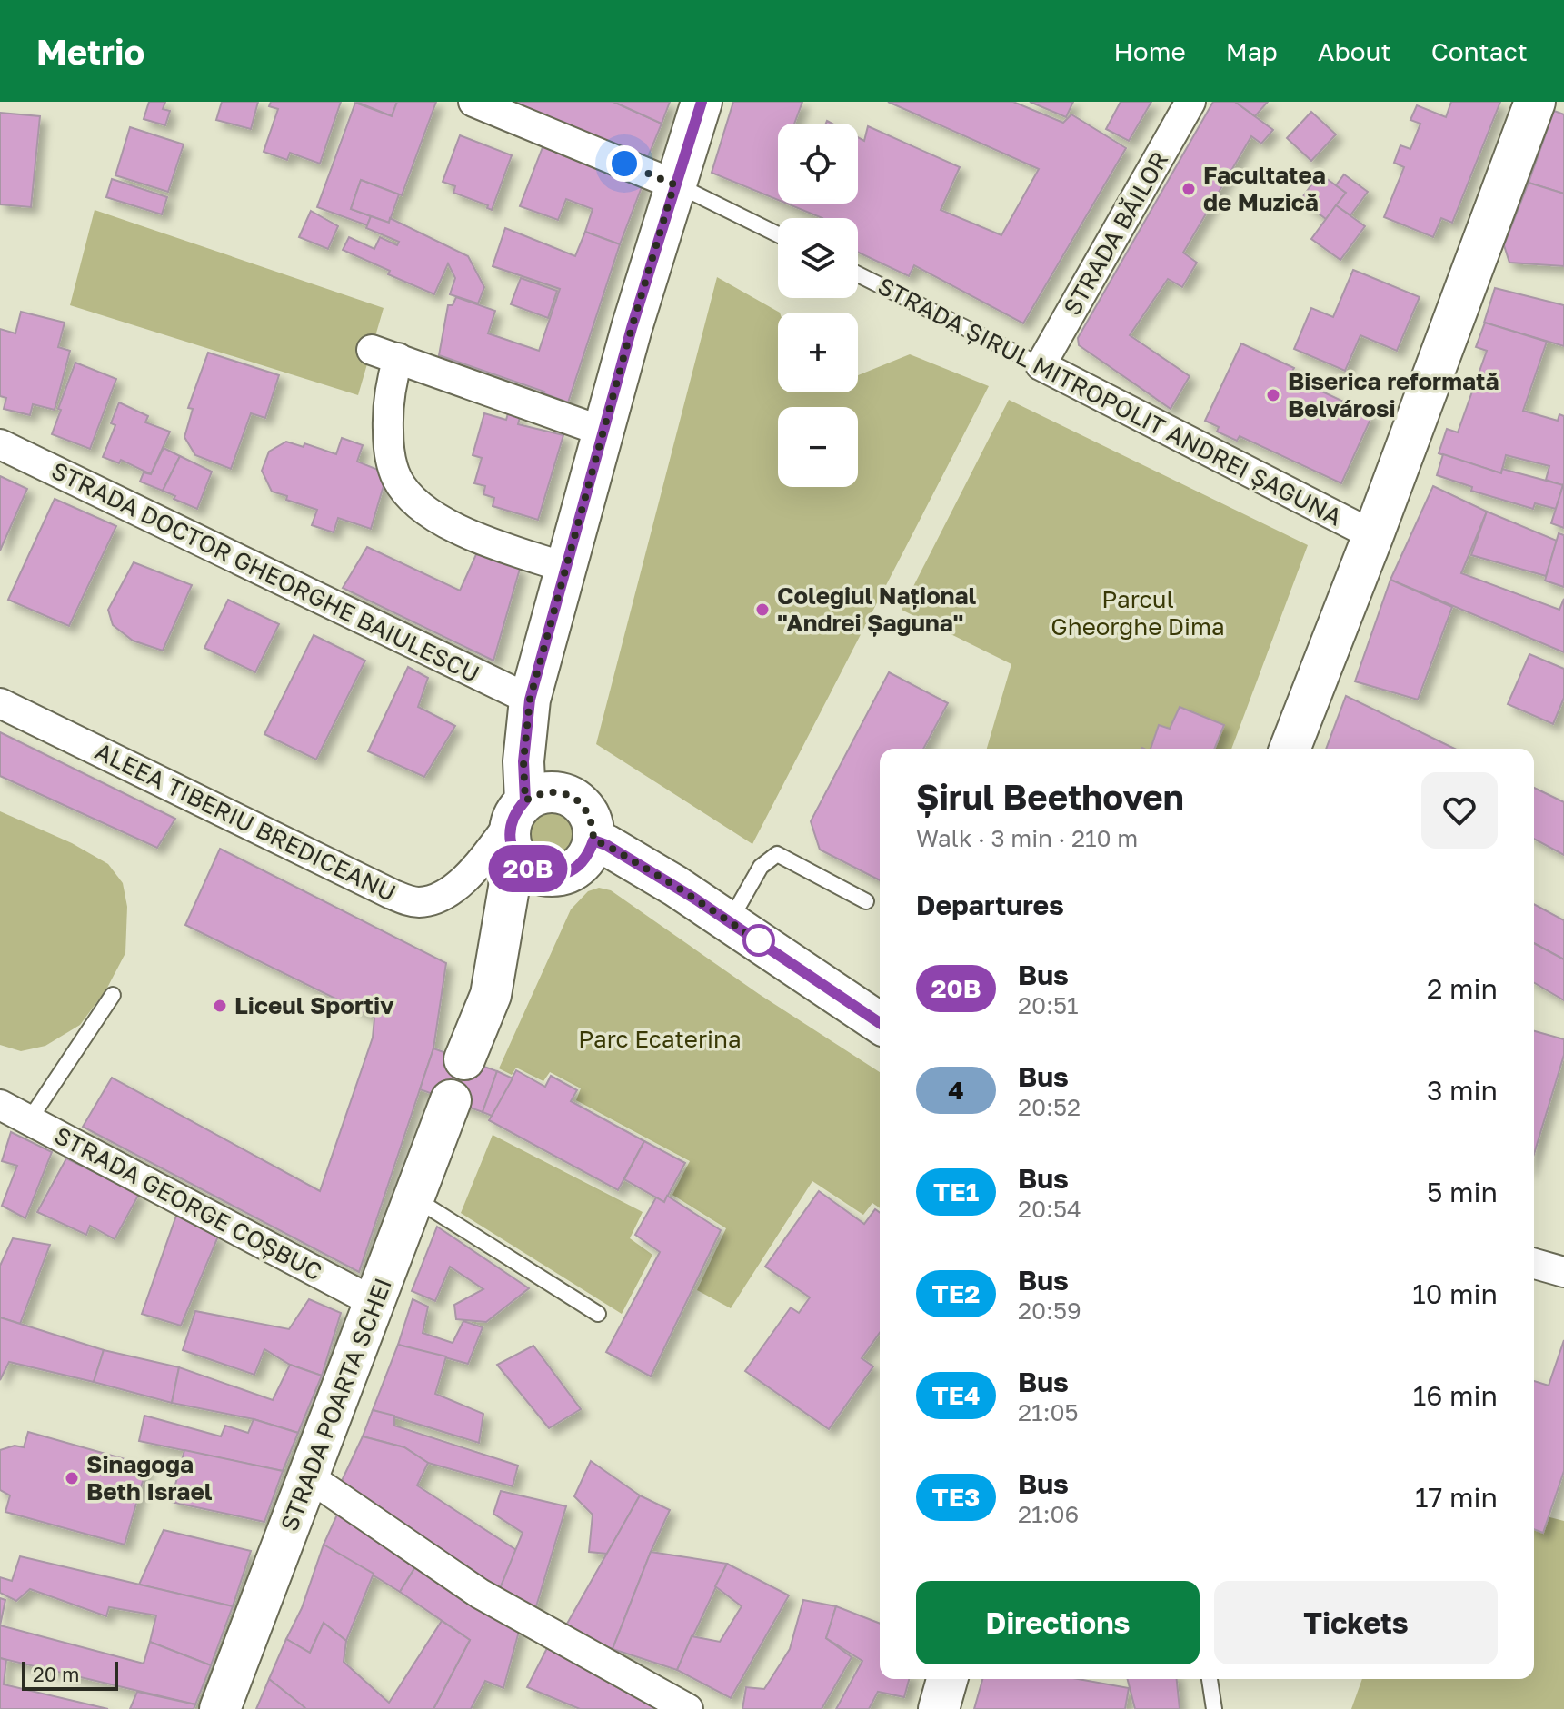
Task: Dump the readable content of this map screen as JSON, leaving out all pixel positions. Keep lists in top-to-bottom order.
{
  "streets": {
    "street": [
      "STRADA BĂILOR",
      "STRADA ȘIRUL MITROPOLIT ANDREI ȘAGUNA",
      "STRADA DOCTOR GHEORGHE BAIULESCU",
      "ALEEA TIBERIU BREDICEANU",
      "STRADA GEORGE COȘBUC",
      "STRADA POARTA SCHEI"
    ]
  },
  "crossings": [
    ["STRADA BĂILOR", "STRADA ȘIRUL MITROPOLIT ANDREI ȘAGUNA"],
    ["STRADA GEORGE COȘBUC", "STRADA POARTA SCHEI"]
  ],
  "parks": ["Parcul Gheorghe Dima", "Parc Ecaterina"],
  "places": [
    "Facultatea de Muzică",
    "Biserica reformată Belvárosi",
    "Colegiul Național \"Andrei Șaguna\"",
    "Liceul Sportiv",
    "Sinagoga Beth Israel"
  ],
  "lines": ["bus line 20B"],
  "scale_bar": "20 m",
  "page": {
    "header": "Metrio",
    "nav": [
      "Home",
      "Map",
      "About",
      "Contact"
    ],
    "on_map": "20B",
    "map_buttons": ["+", "−"],
    "heading": [
      ["Șirul Beethoven", "Walk · 3 min · 210 m"],
      "Departures"
    ],
    "list": [
      {
        "mark": "20B",
        "name": "Bus",
        "note": "20:51",
        "value": "2 min"
      },
      {
        "mark": "4",
        "name": "Bus",
        "note": "20:52",
        "value": "3 min"
      },
      {
        "mark": "TE1",
        "name": "Bus",
        "note": "20:54",
        "value": "5 min"
      },
      {
        "mark": "TE2",
        "name": "Bus",
        "note": "20:59",
        "value": "10 min"
      },
      {
        "mark": "TE4",
        "name": "Bus",
        "note": "21:05",
        "value": "16 min"
      },
      {
        "mark": "TE3",
        "name": "Bus",
        "note": "21:06",
        "value": "17 min"
      }
    ],
    "buttons": ["Directions", "Tickets"],
    "scale": "20 m"
  }
}
